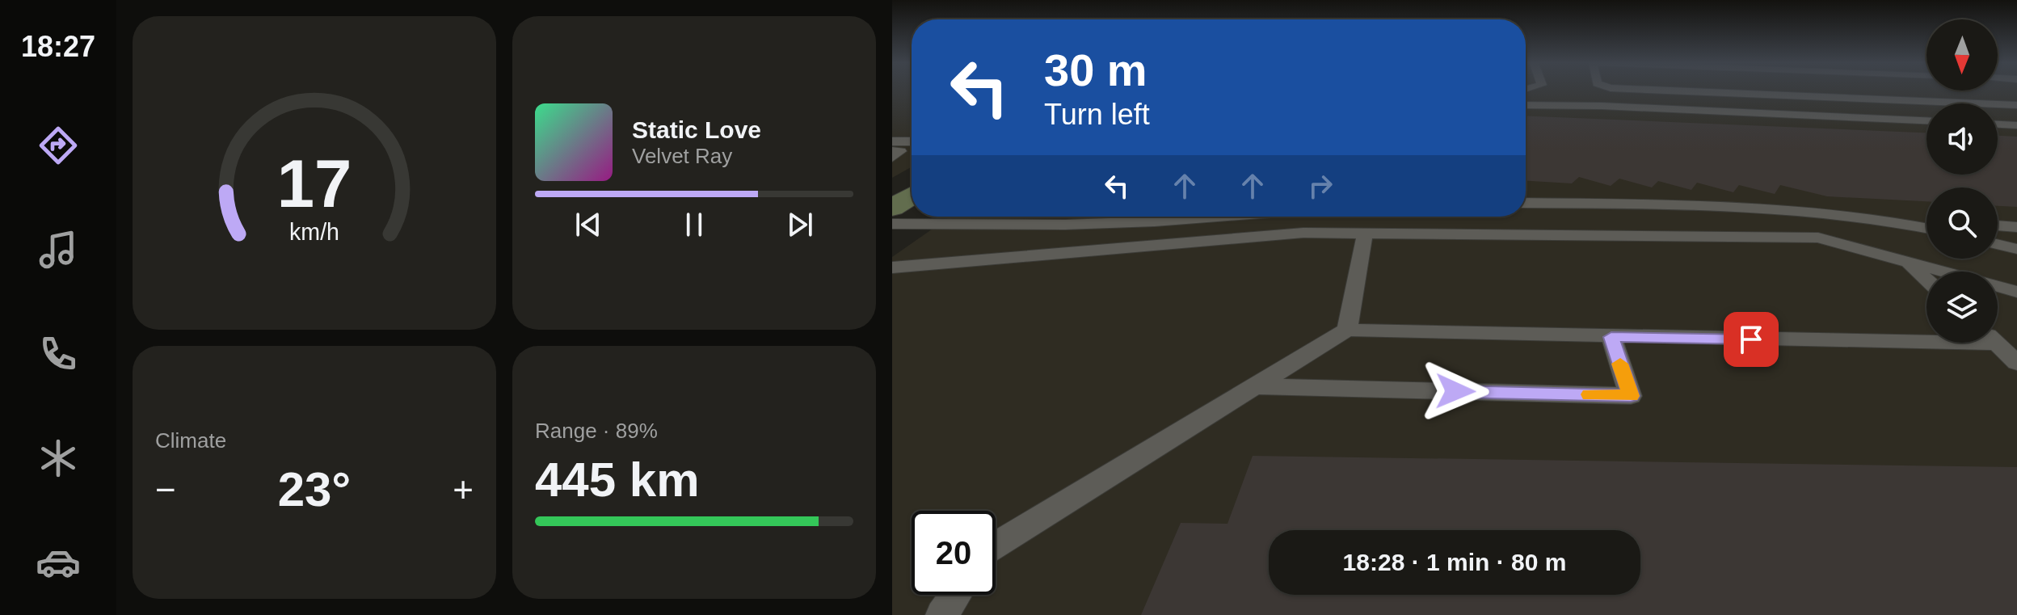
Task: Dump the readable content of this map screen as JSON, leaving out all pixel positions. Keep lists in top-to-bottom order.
{
  "north": "bottom",
  "page": {
    "tabs": "18:27",
    "turn": ["30 m", "Turn left"],
    "song": ["Static Love", "Velvet Ray"],
    "tile": [
      "Climate",
      ["Range · 89%", "445 km"]
    ],
    "heat": ["−", "23°", "+"],
    "limit": "20",
    "trip": "18:28 · 1 min · 80 m",
    "gauge": ["17", "km/h"]
  }
}
